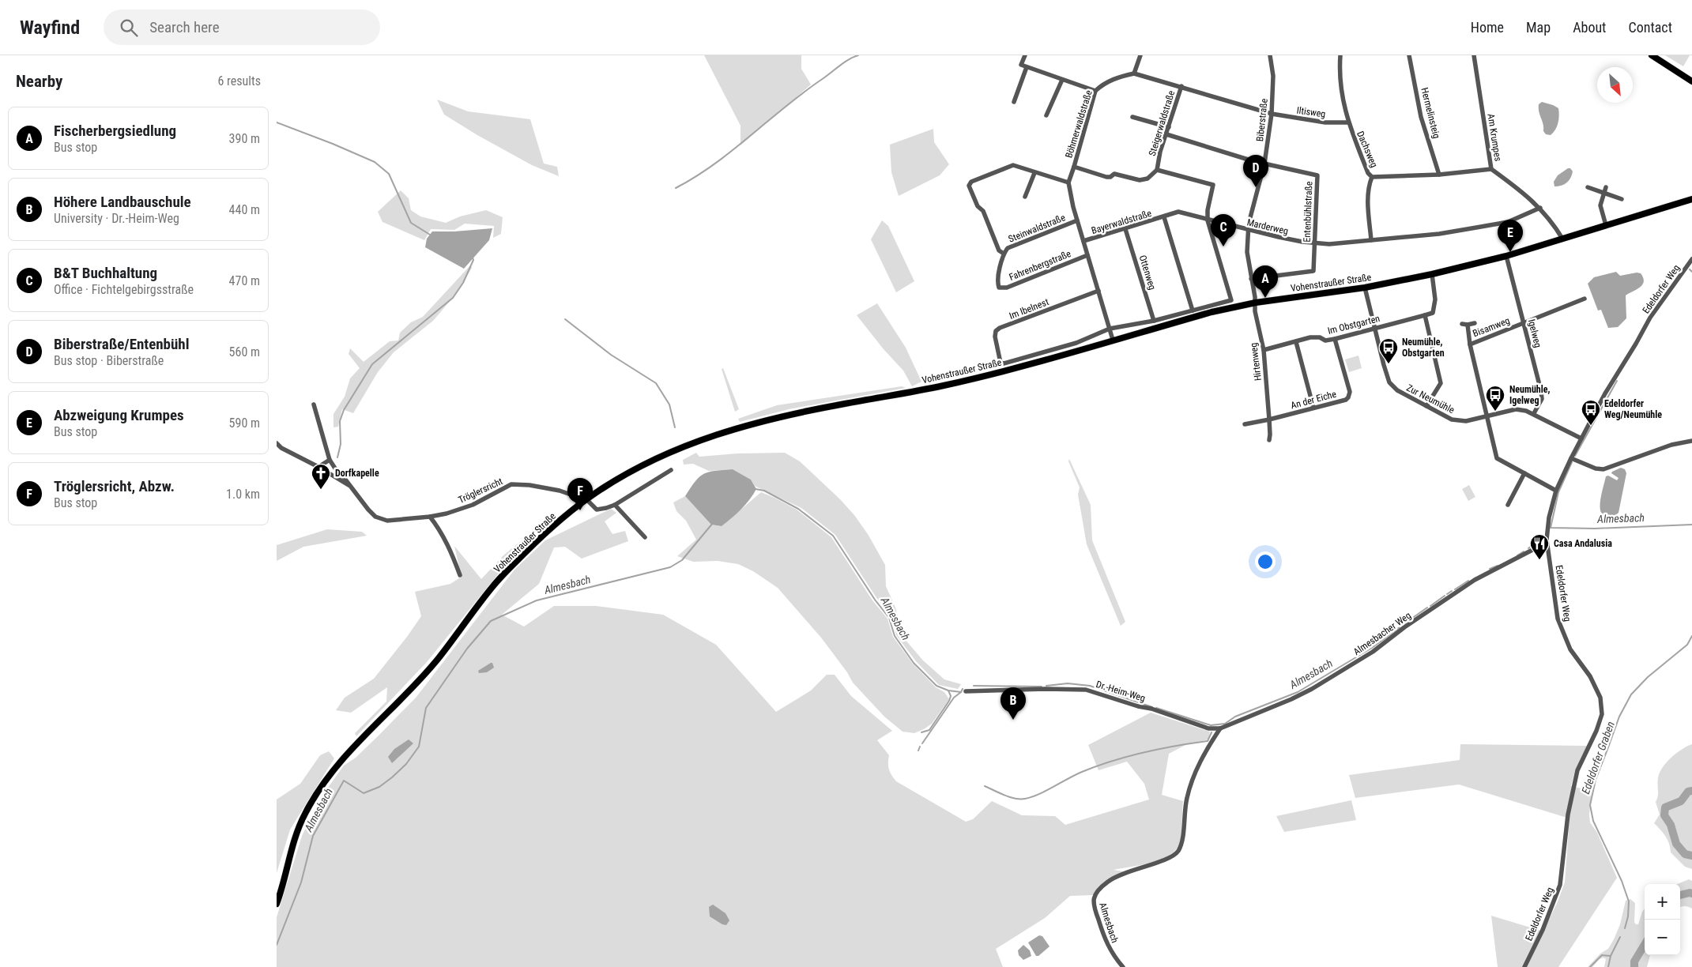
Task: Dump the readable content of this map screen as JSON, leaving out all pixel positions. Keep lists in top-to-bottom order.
{
  "streets": {
    "main road": ["Vohenstraußer Straße"],
    "street": [
      "Iltisweg",
      "Hermelinsteig",
      "Biberstraße",
      "Steigerwaldstraße",
      "Böhmerwaldstraße",
      "Am Krumpes",
      "Dachsweg",
      "Entenbühlstraße",
      "Bayerwaldstraße",
      "Marderweg",
      "Steinwaldstraße",
      "Fahrenbergstraße",
      "Ottenweg",
      "Edeldorfer Weg",
      "Im Ibelnest",
      "Im Obstgarten",
      "Bisamweg",
      "Igelweg",
      "Hirtenweg",
      "Zur Neumühle",
      "An der Eiche",
      "Tröglersricht",
      "Almesbacher Weg",
      "Dr.-Heim-Weg",
      "Almesbach"
    ]
  },
  "crossings": [
    ["Iltisweg", "Biberstraße"],
    ["Iltisweg", "Dachsweg"],
    ["Hermelinsteig", "Dachsweg"],
    ["Biberstraße", "Entenbühlstraße"],
    ["Biberstraße", "Marderweg"],
    ["Biberstraße", "Vohenstraußer Straße"],
    ["Biberstraße", "Hirtenweg"],
    ["Steigerwaldstraße", "Böhmerwaldstraße"],
    ["Steigerwaldstraße", "Entenbühlstraße"],
    ["Böhmerwaldstraße", "Steinwaldstraße"],
    ["Am Krumpes", "Dachsweg"],
    ["Am Krumpes", "Marderweg"],
    ["Am Krumpes", "Vohenstraußer Straße"],
    ["Entenbühlstraße", "Marderweg"],
    ["Bayerwaldstraße", "Marderweg"],
    ["Bayerwaldstraße", "Ottenweg"],
    ["Marderweg", "Vohenstraußer Straße"],
    ["Steinwaldstraße", "Fahrenbergstraße"],
    ["Ottenweg", "Vohenstraußer Straße"],
    ["Vohenstraußer Straße", "Im Ibelnest"],
    ["Vohenstraußer Straße", "Igelweg"],
    ["Vohenstraußer Straße", "Hirtenweg"],
    ["Vohenstraußer Straße", "Zur Neumühle"],
    ["Vohenstraußer Straße", "Tröglersricht"],
    ["Edeldorfer Weg", "Bisamweg"],
    ["Edeldorfer Weg", "Zur Neumühle"],
    ["Edeldorfer Weg", "Almesbacher Weg"],
    ["Im Obstgarten", "Hirtenweg"],
    ["Im Obstgarten", "Zur Neumühle"],
    ["Im Obstgarten", "An der Eiche"],
    ["Bisamweg", "Igelweg"],
    ["Bisamweg", "Zur Neumühle"],
    ["Igelweg", "Zur Neumühle"],
    ["Hirtenweg", "An der Eiche"],
    ["Almesbacher Weg", "Dr.-Heim-Weg"],
    ["Almesbacher Weg", "Almesbach"],
    ["Dr.-Heim-Weg", "Almesbach"]
  ],
  "water": ["Almesbach", "Edeldorfer Graben"],
  "places": {
    "bus stop": ["Neumühle, Obstgarten", "Neumühle, Igelweg", "Edeldorfer Weg/Neumühle"],
    "church": ["Dorfkapelle"],
    "restaurant": ["Casa Andalusia"]
  },
  "north": "bottom right",
  "page": {
    "header": "Wayfind",
    "search": "Search here",
    "nav": [
      "Home",
      "Map",
      "About",
      "Contact"
    ],
    "heading": ["Nearby", "6 results"],
    "list": [
      {
        "mark": "A",
        "name": "Fischerbergsiedlung",
        "note": "Bus stop",
        "value": "390 m"
      },
      {
        "mark": "B",
        "name": "Höhere Landbauschule",
        "note": "University · Dr.-Heim-Weg",
        "value": "440 m"
      },
      {
        "mark": "C",
        "name": "B&T Buchhaltung",
        "note": "Office · Fichtelgebirgsstraße",
        "value": "470 m"
      },
      {
        "mark": "D",
        "name": "Biberstraße/Entenbühl",
        "note": "Bus stop · Biberstraße",
        "value": "560 m"
      },
      {
        "mark": "E",
        "name": "Abzweigung Krumpes",
        "note": "Bus stop",
        "value": "590 m"
      },
      {
        "mark": "F",
        "name": "Tröglersricht, Abzw.",
        "note": "Bus stop",
        "value": "1.0 km"
      }
    ],
    "pins": [
      "D",
      "C",
      "E",
      "A",
      "F",
      "B"
    ],
    "map_buttons": ["+", "−"]
  }
}
